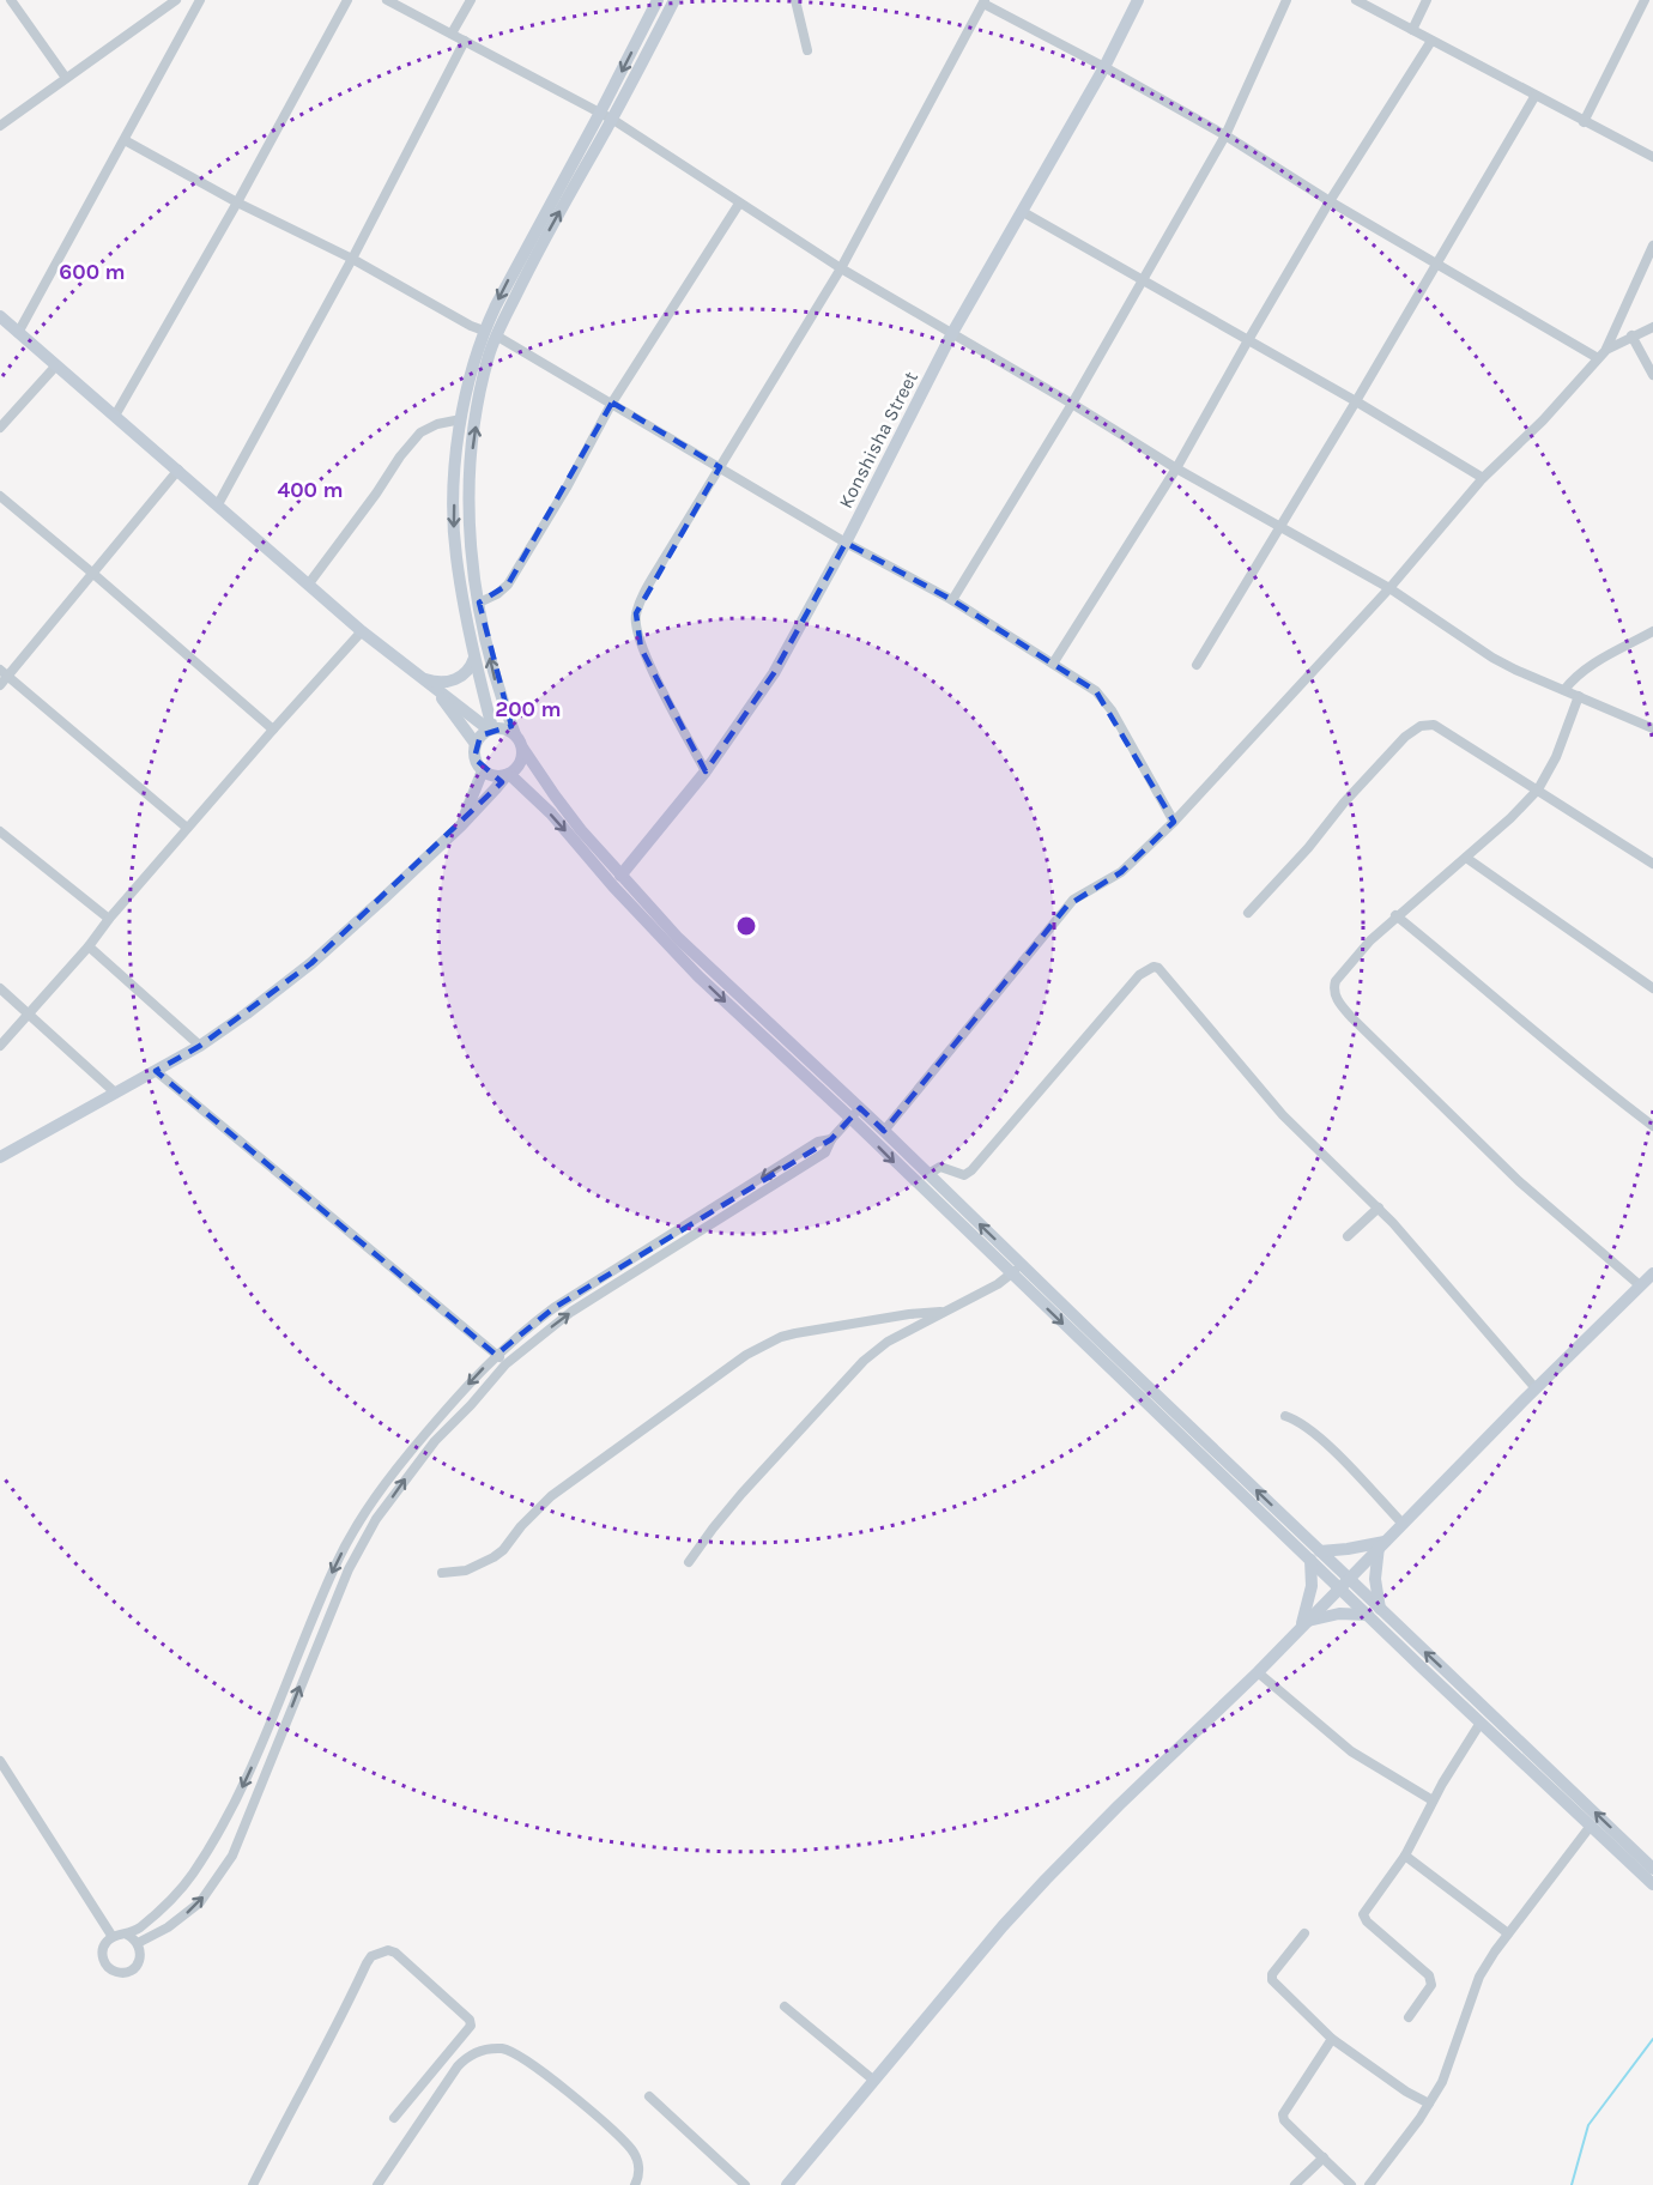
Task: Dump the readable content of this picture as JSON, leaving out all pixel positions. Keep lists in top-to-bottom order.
{
  "streets": {
    "main road": ["Konshisha Street"]
  },
  "rings": ["600 m", "400 m", "200 m"]
}
